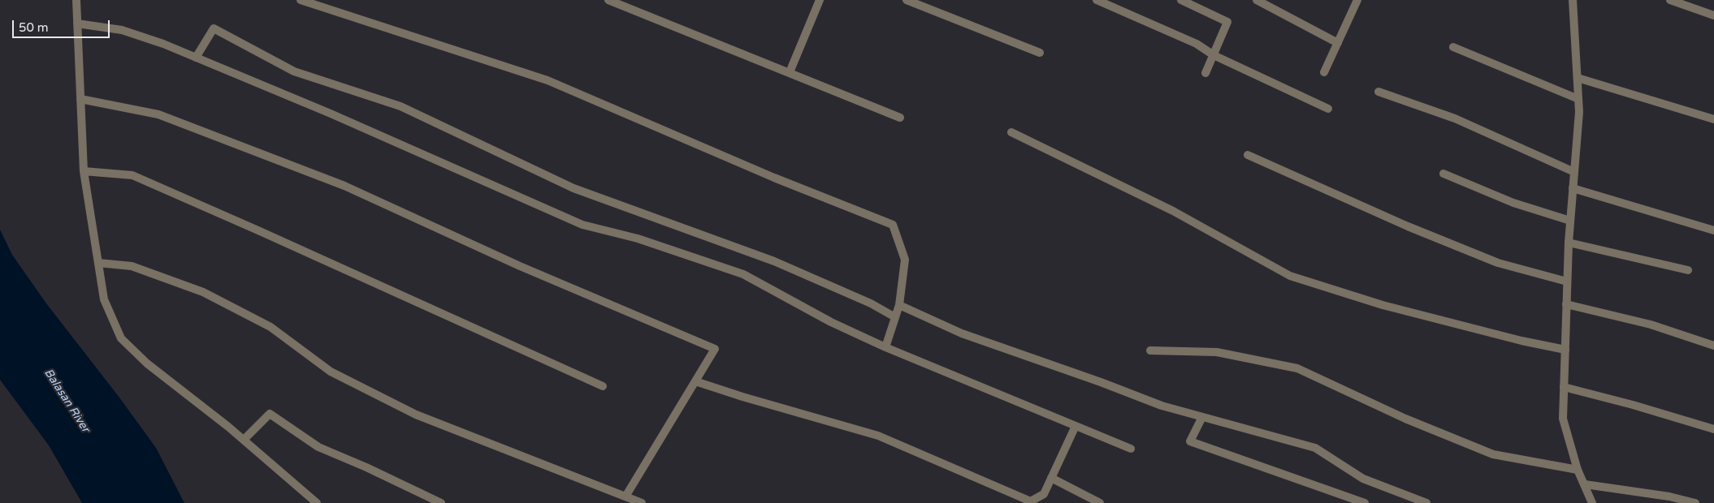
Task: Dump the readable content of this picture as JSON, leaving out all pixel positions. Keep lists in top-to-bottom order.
{
  "water": ["Balasan River"],
  "scale_bar": "50 m"
}
